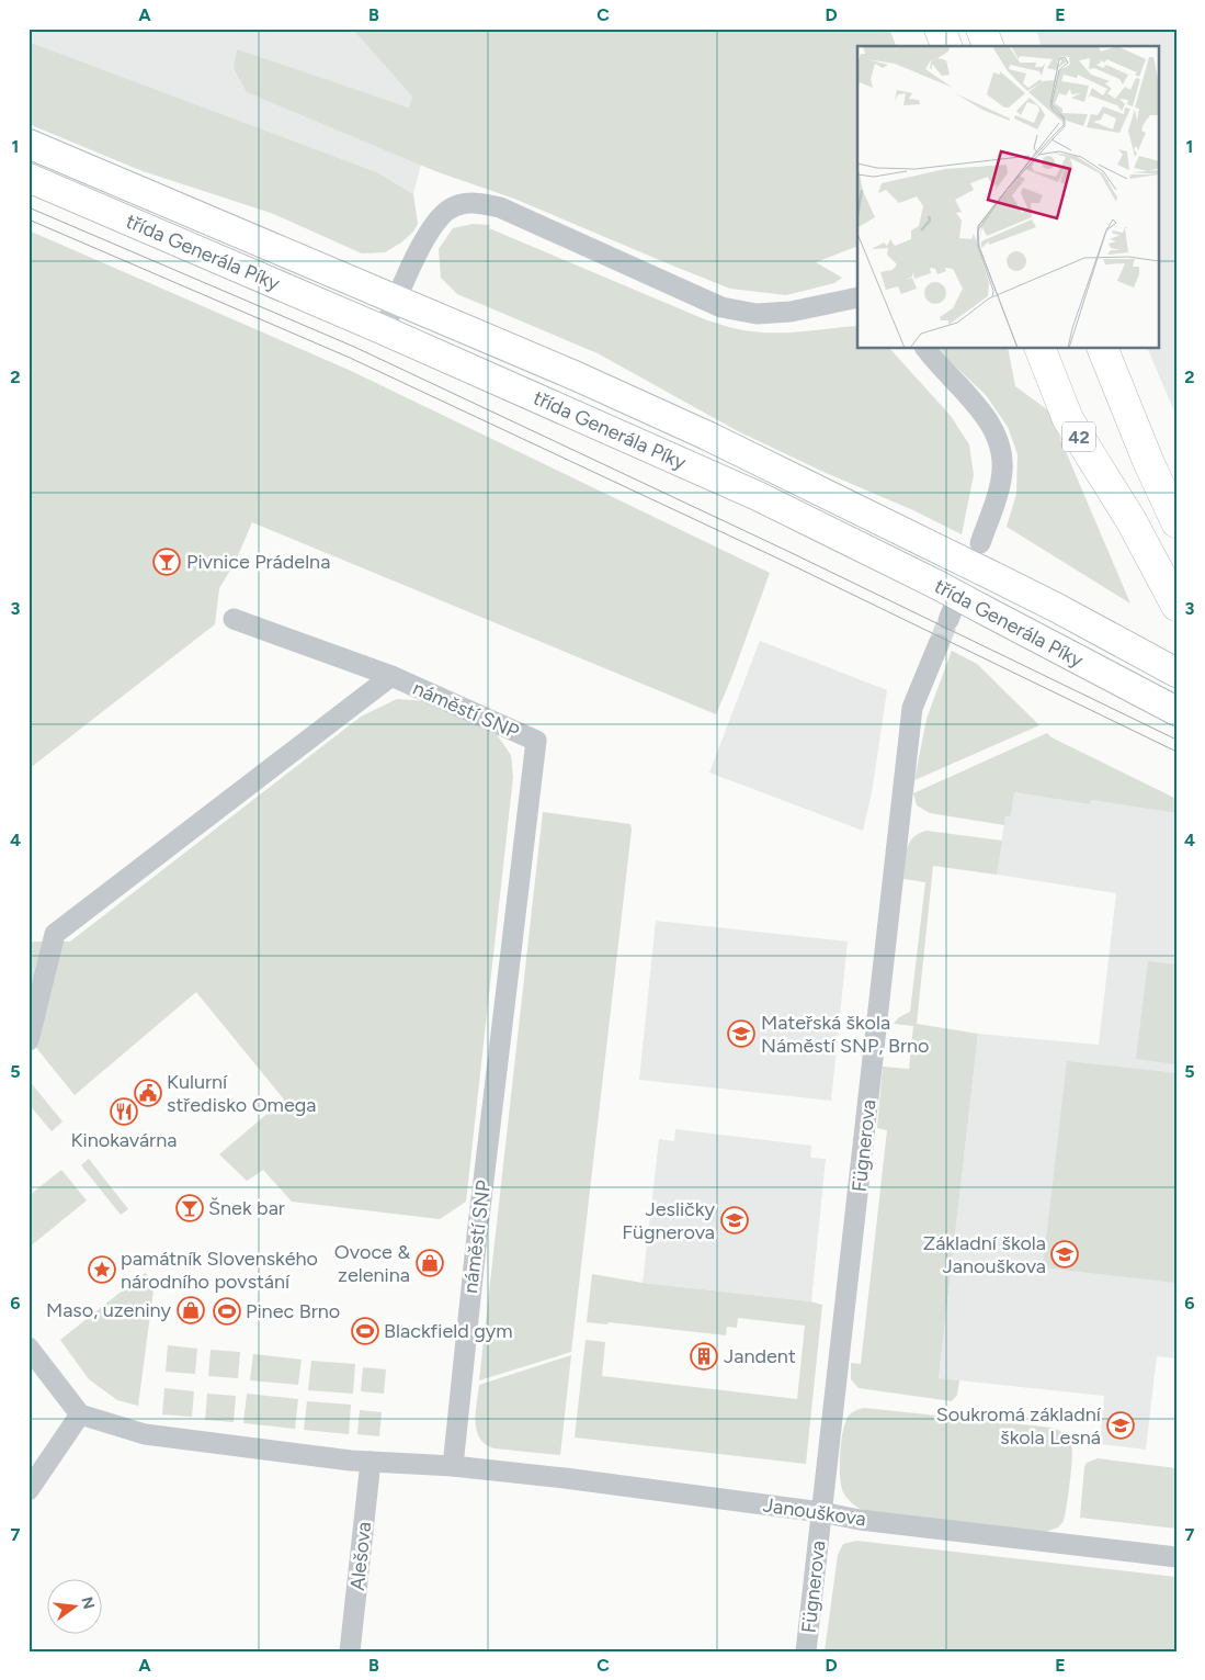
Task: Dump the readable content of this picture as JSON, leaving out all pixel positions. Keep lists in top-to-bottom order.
{
  "streets": {
    "highway": ["42"],
    "main road": ["třída Generála Píky"],
    "street": [
      "náměstí SNP",
      "Fügnerova",
      "Janouškova",
      "Alešova"
    ]
  },
  "crossings": [
    ["náměstí SNP", "Janouškova"],
    ["Fügnerova", "Janouškova"]
  ],
  "places": {
    "bar": ["Pivnice Prádelna", "Šnek bar"],
    "school or university": [
      "Mateřská škola Náměstí SNP, Brno",
      "Jesličky Fügnerova",
      "Základní škola Janouškova",
      "Soukromá základní škola Lesná"
    ],
    "public building": ["Kulurní středisko Omega"],
    "restaurant": ["Kinokavárna"],
    "shop": ["Ovoce & zelenina", "Maso, uzeniny"],
    "place": ["památník Slovenského národního povstání"],
    "sports": ["Pinec Brno", "Blackfield gym"],
    "building": ["Jandent"]
  },
  "north": "right",
  "grid": {
    "columns": [
      "A",
      "B",
      "C",
      "D",
      "E"
    ],
    "rows": [
      "1",
      "2",
      "3",
      "4",
      "5",
      "6",
      "7"
    ]
  }
}
